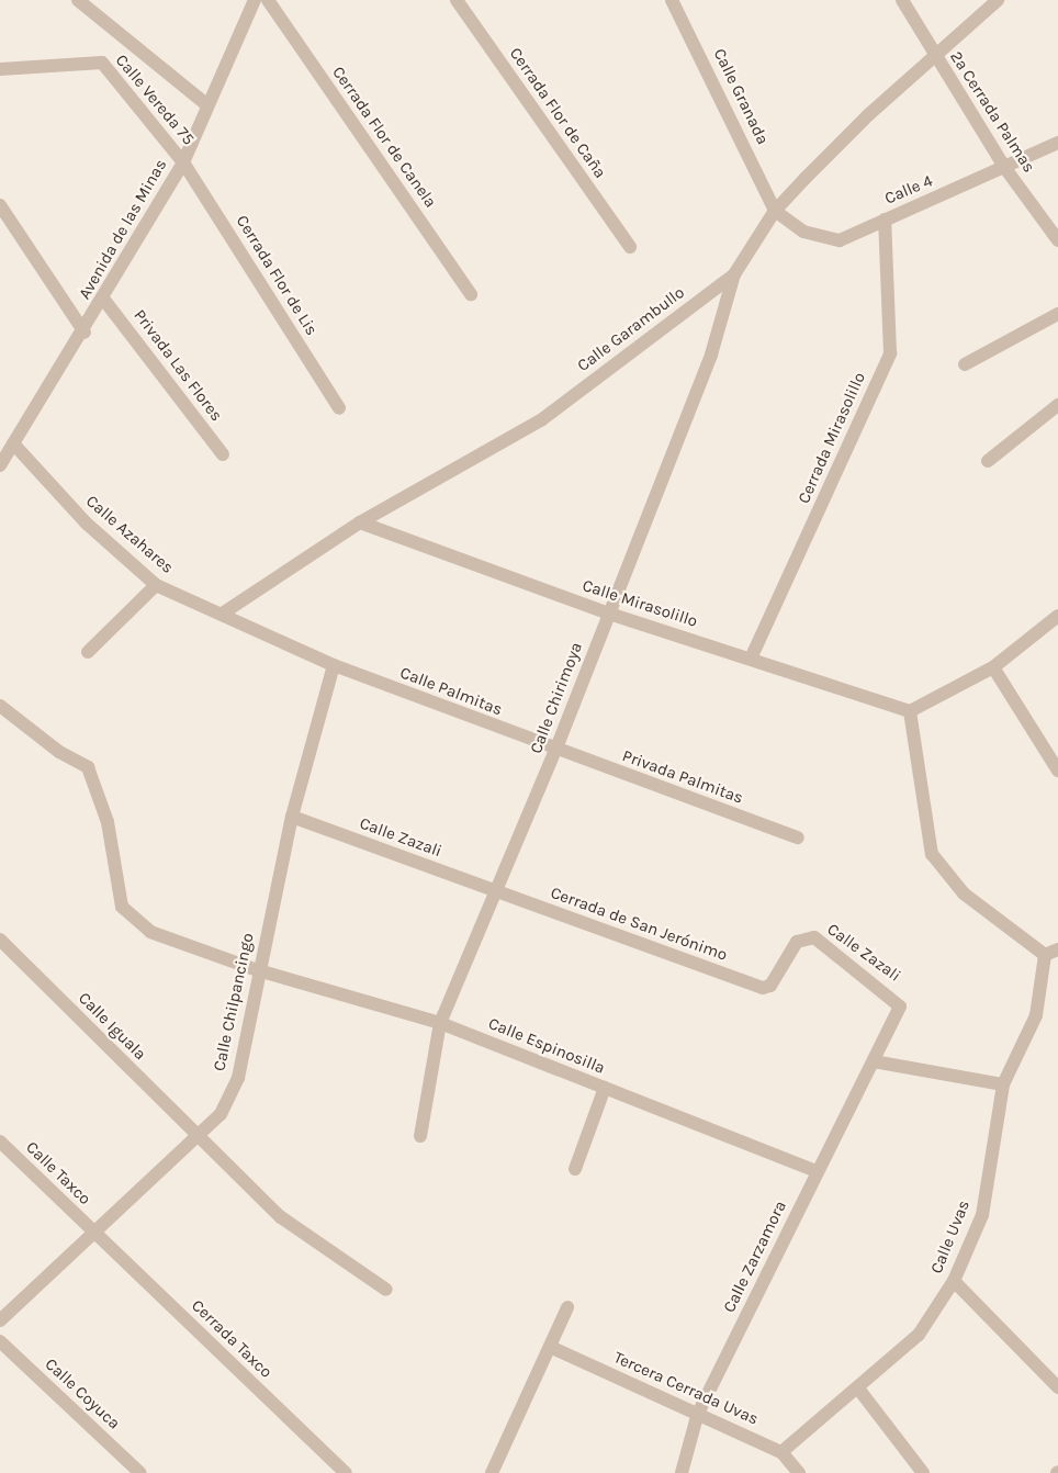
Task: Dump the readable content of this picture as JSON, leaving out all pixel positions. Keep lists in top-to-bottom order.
{
  "streets": {
    "street": [
      "Calle Granada",
      "Calle Vereda 75",
      "2a Cerrada Palmas",
      "Cerrada Flor de Caña",
      "Cerrada Flor de Canela",
      "Calle 4",
      "Avenida de las Minas",
      "Cerrada Flor de Lis",
      "Calle Garambullo",
      "Privada Las Flores",
      "Cerrada Mirasolillo",
      "Calle Azahares",
      "Calle Mirasolillo",
      "Calle Palmitas",
      "Calle Chirimoya",
      "Privada Palmitas",
      "Calle Zazali",
      "Cerrada de San Jerónimo",
      "Calle Chilpancingo",
      "Calle Iguala",
      "Calle Espinosilla",
      "Calle Taxco",
      "Calle Uvas",
      "Calle Zarzamora",
      "Cerrada Taxco",
      "Tercera Cerrada Uvas",
      "Calle Coyuca"
    ]
  },
  "crossings": [
    ["Calle Granada", "Calle 4"],
    ["Calle Granada", "Calle Garambullo"],
    ["Calle Vereda 75", "Avenida de las Minas"],
    ["Calle Vereda 75", "Cerrada Flor de Lis"],
    ["2a Cerrada Palmas", "Calle 4"],
    ["2a Cerrada Palmas", "Calle Garambullo"],
    ["Calle 4", "Calle Garambullo"],
    ["Calle 4", "Cerrada Mirasolillo"],
    ["Avenida de las Minas", "Cerrada Flor de Lis"],
    ["Avenida de las Minas", "Privada Las Flores"],
    ["Avenida de las Minas", "Calle Azahares"],
    ["Calle Garambullo", "Calle Azahares"],
    ["Calle Garambullo", "Calle Mirasolillo"],
    ["Calle Garambullo", "Calle Chirimoya"],
    ["Cerrada Mirasolillo", "Calle Mirasolillo"],
    ["Calle Azahares", "Calle Palmitas"],
    ["Calle Azahares", "Calle Chilpancingo"],
    ["Calle Mirasolillo", "Calle Chirimoya"],
    ["Calle Palmitas", "Calle Chirimoya"],
    ["Calle Palmitas", "Privada Palmitas"],
    ["Calle Palmitas", "Calle Chilpancingo"],
    ["Calle Chirimoya", "Privada Palmitas"],
    ["Calle Chirimoya", "Calle Zazali"],
    ["Calle Chirimoya", "Cerrada de San Jerónimo"],
    ["Calle Chirimoya", "Calle Espinosilla"],
    ["Calle Zazali", "Cerrada de San Jerónimo"],
    ["Calle Zazali", "Calle Chilpancingo"],
    ["Calle Zazali", "Calle Zarzamora"],
    ["Calle Chilpancingo", "Calle Iguala"],
    ["Calle Chilpancingo", "Calle Espinosilla"],
    ["Calle Chilpancingo", "Calle Taxco"],
    ["Calle Chilpancingo", "Cerrada Taxco"],
    ["Calle Espinosilla", "Calle Zarzamora"],
    ["Calle Taxco", "Cerrada Taxco"],
    ["Calle Uvas", "Tercera Cerrada Uvas"],
    ["Calle Zarzamora", "Tercera Cerrada Uvas"]
  ]
}
